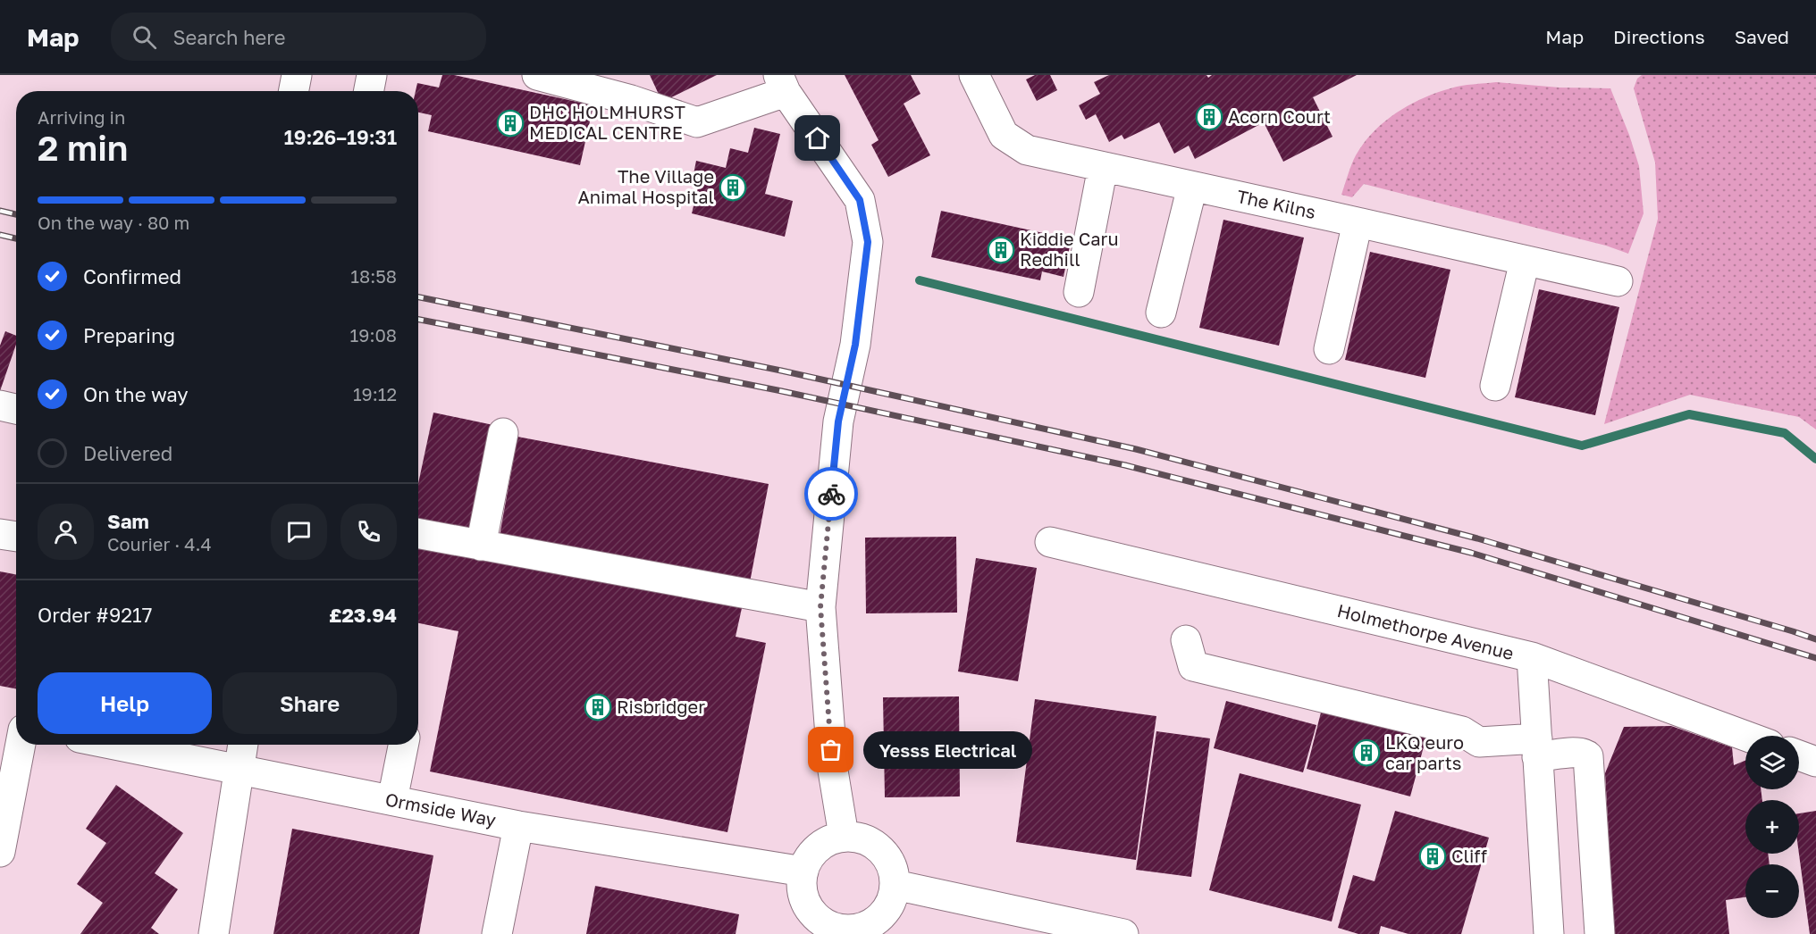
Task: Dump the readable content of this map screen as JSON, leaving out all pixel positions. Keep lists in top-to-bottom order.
{
  "streets": {
    "street": ["The Kilns", "Holmethorpe Avenue", "Ormside Way"]
  },
  "places": {
    "building": [
      "Acorn Court",
      "DHC HOLMHURST MEDICAL CENTRE",
      "The Village Animal Hospital",
      "Kiddie Caru Redhill",
      "Risbridger",
      "LKQ euro car parts",
      "Cliff"
    ],
    "other": ["Yesss Electrical"]
  },
  "page": {
    "header": "Map",
    "search": "Search here",
    "nav": ["Map", "Directions", "Saved"],
    "heading": ["2 min", "Arriving in", "19:26–19:31"],
    "panel": [
      "Sam",
      "Courier · 4.4",
      "Order #9217",
      "£23.94"
    ],
    "bar": "On the way · 80 m",
    "list": [
      ["Confirmed", "18:58"],
      ["Preparing", "19:08"],
      ["On the way", "19:12"],
      "Delivered"
    ],
    "buttons": ["Help", "Share"],
    "bubble": "Yesss Electrical",
    "map_buttons": ["+", "−"]
  }
}
